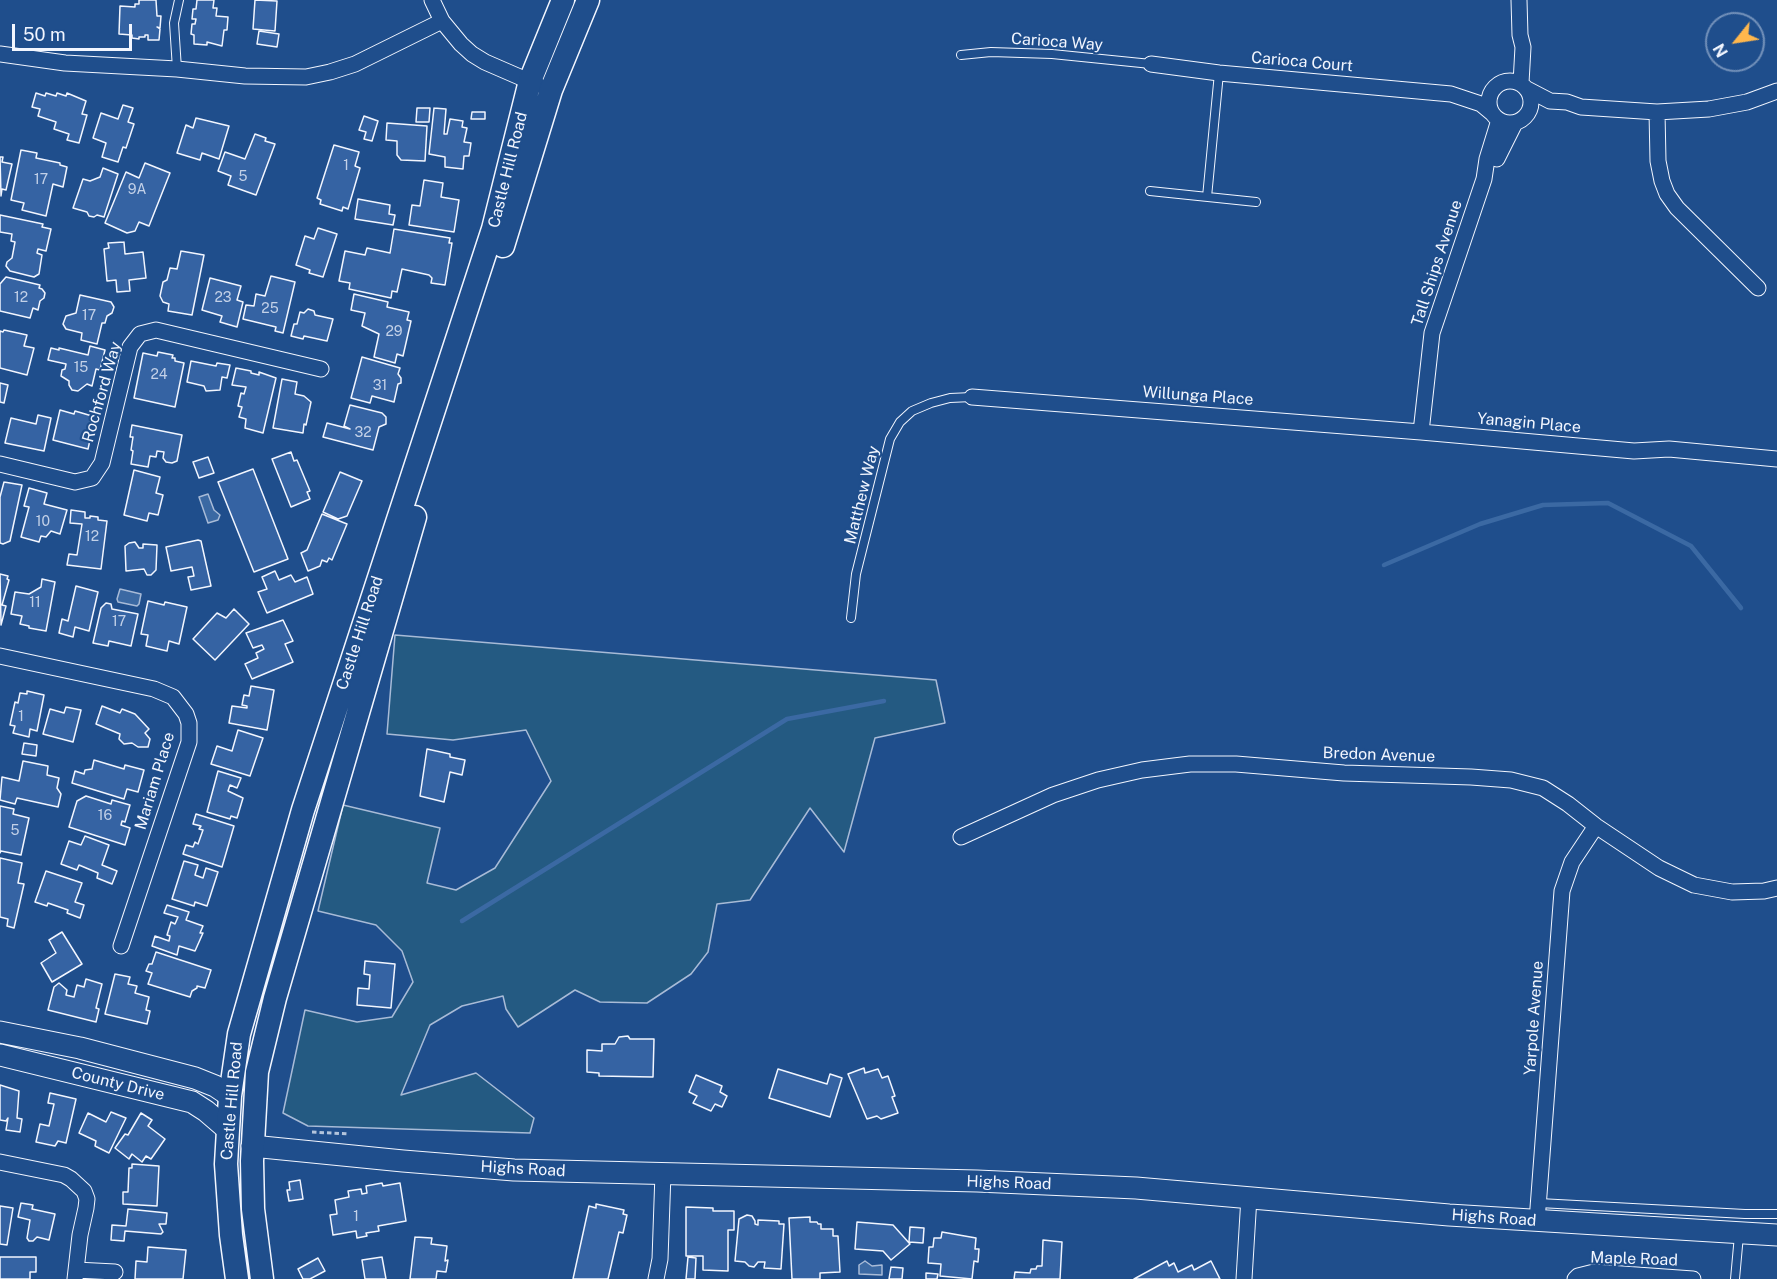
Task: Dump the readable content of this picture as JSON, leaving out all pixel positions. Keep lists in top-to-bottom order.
{
  "streets": {
    "main road": ["Castle Hill Road"],
    "street": [
      "Carioca Court",
      "Tall Ships Avenue",
      "Rochford Way",
      "Willunga Place",
      "Yanagin Place",
      "Bredon Avenue",
      "Mariam Place",
      "Yarpole Avenue",
      "County Drive",
      "Highs Road",
      "Maple Road"
    ],
    "lane": ["Carioca Way", "Matthew Way"]
  },
  "crossings": [
    ["Carioca Way", "Carioca Court"],
    ["Carioca Court", "Tall Ships Avenue"],
    ["Castle Hill Road", "County Drive"],
    ["Castle Hill Road", "Highs Road"],
    ["Tall Ships Avenue", "Willunga Place"],
    ["Tall Ships Avenue", "Yanagin Place"],
    ["Willunga Place", "Yanagin Place"],
    ["Willunga Place", "Matthew Way"],
    ["Bredon Avenue", "Yarpole Avenue"],
    ["Yarpole Avenue", "Highs Road"]
  ],
  "house_numbers": [
    "1",
    "5",
    "17",
    "9A",
    "12",
    "23",
    "25",
    "17",
    "29",
    "15",
    "24",
    "31",
    "32",
    "10",
    "12",
    "11",
    "17",
    "1",
    "16",
    "5",
    "1"
  ],
  "scale_bar": "50 m",
  "north": "bottom left"
}
